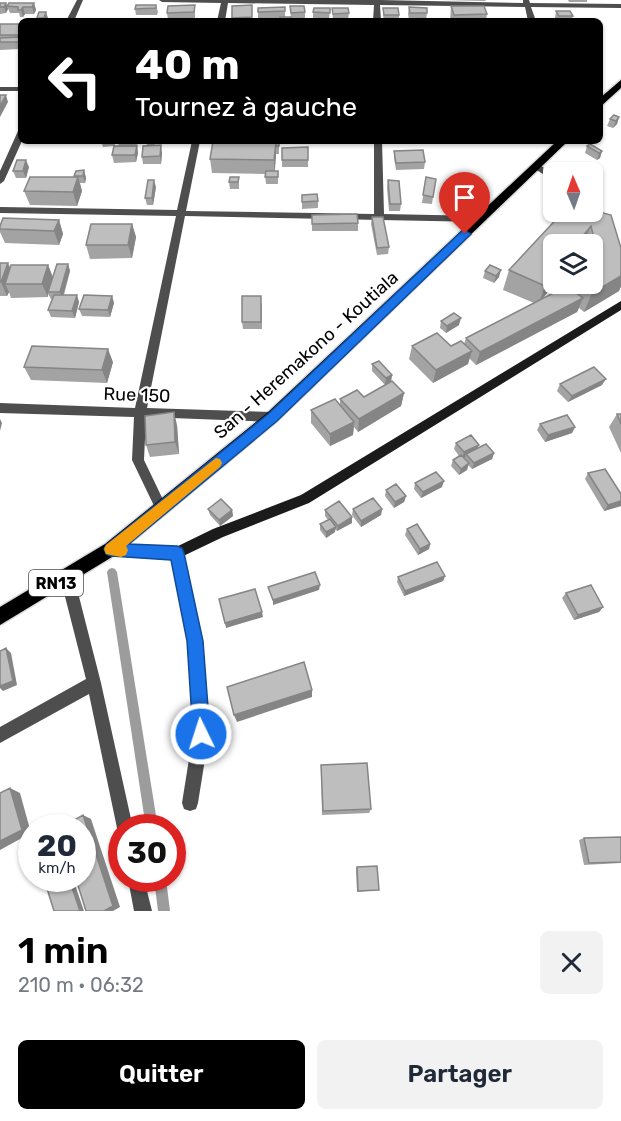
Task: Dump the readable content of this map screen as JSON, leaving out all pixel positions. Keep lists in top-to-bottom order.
{
  "streets": {
    "main road": ["San - Heremakono - Koutiala", "RN13"],
    "street": ["Rue 150"]
  },
  "crossings": [
    ["San - Heremakono - Koutiala", "Rue 150"]
  ],
  "north": "top",
  "page": {
    "turn": ["40 m", "Tournez à gauche"],
    "speed": "20 km/h",
    "limit": "30",
    "heading": ["1 min", "210 m · 06:32"],
    "buttons": ["Quitter", "Partager"]
  }
}
